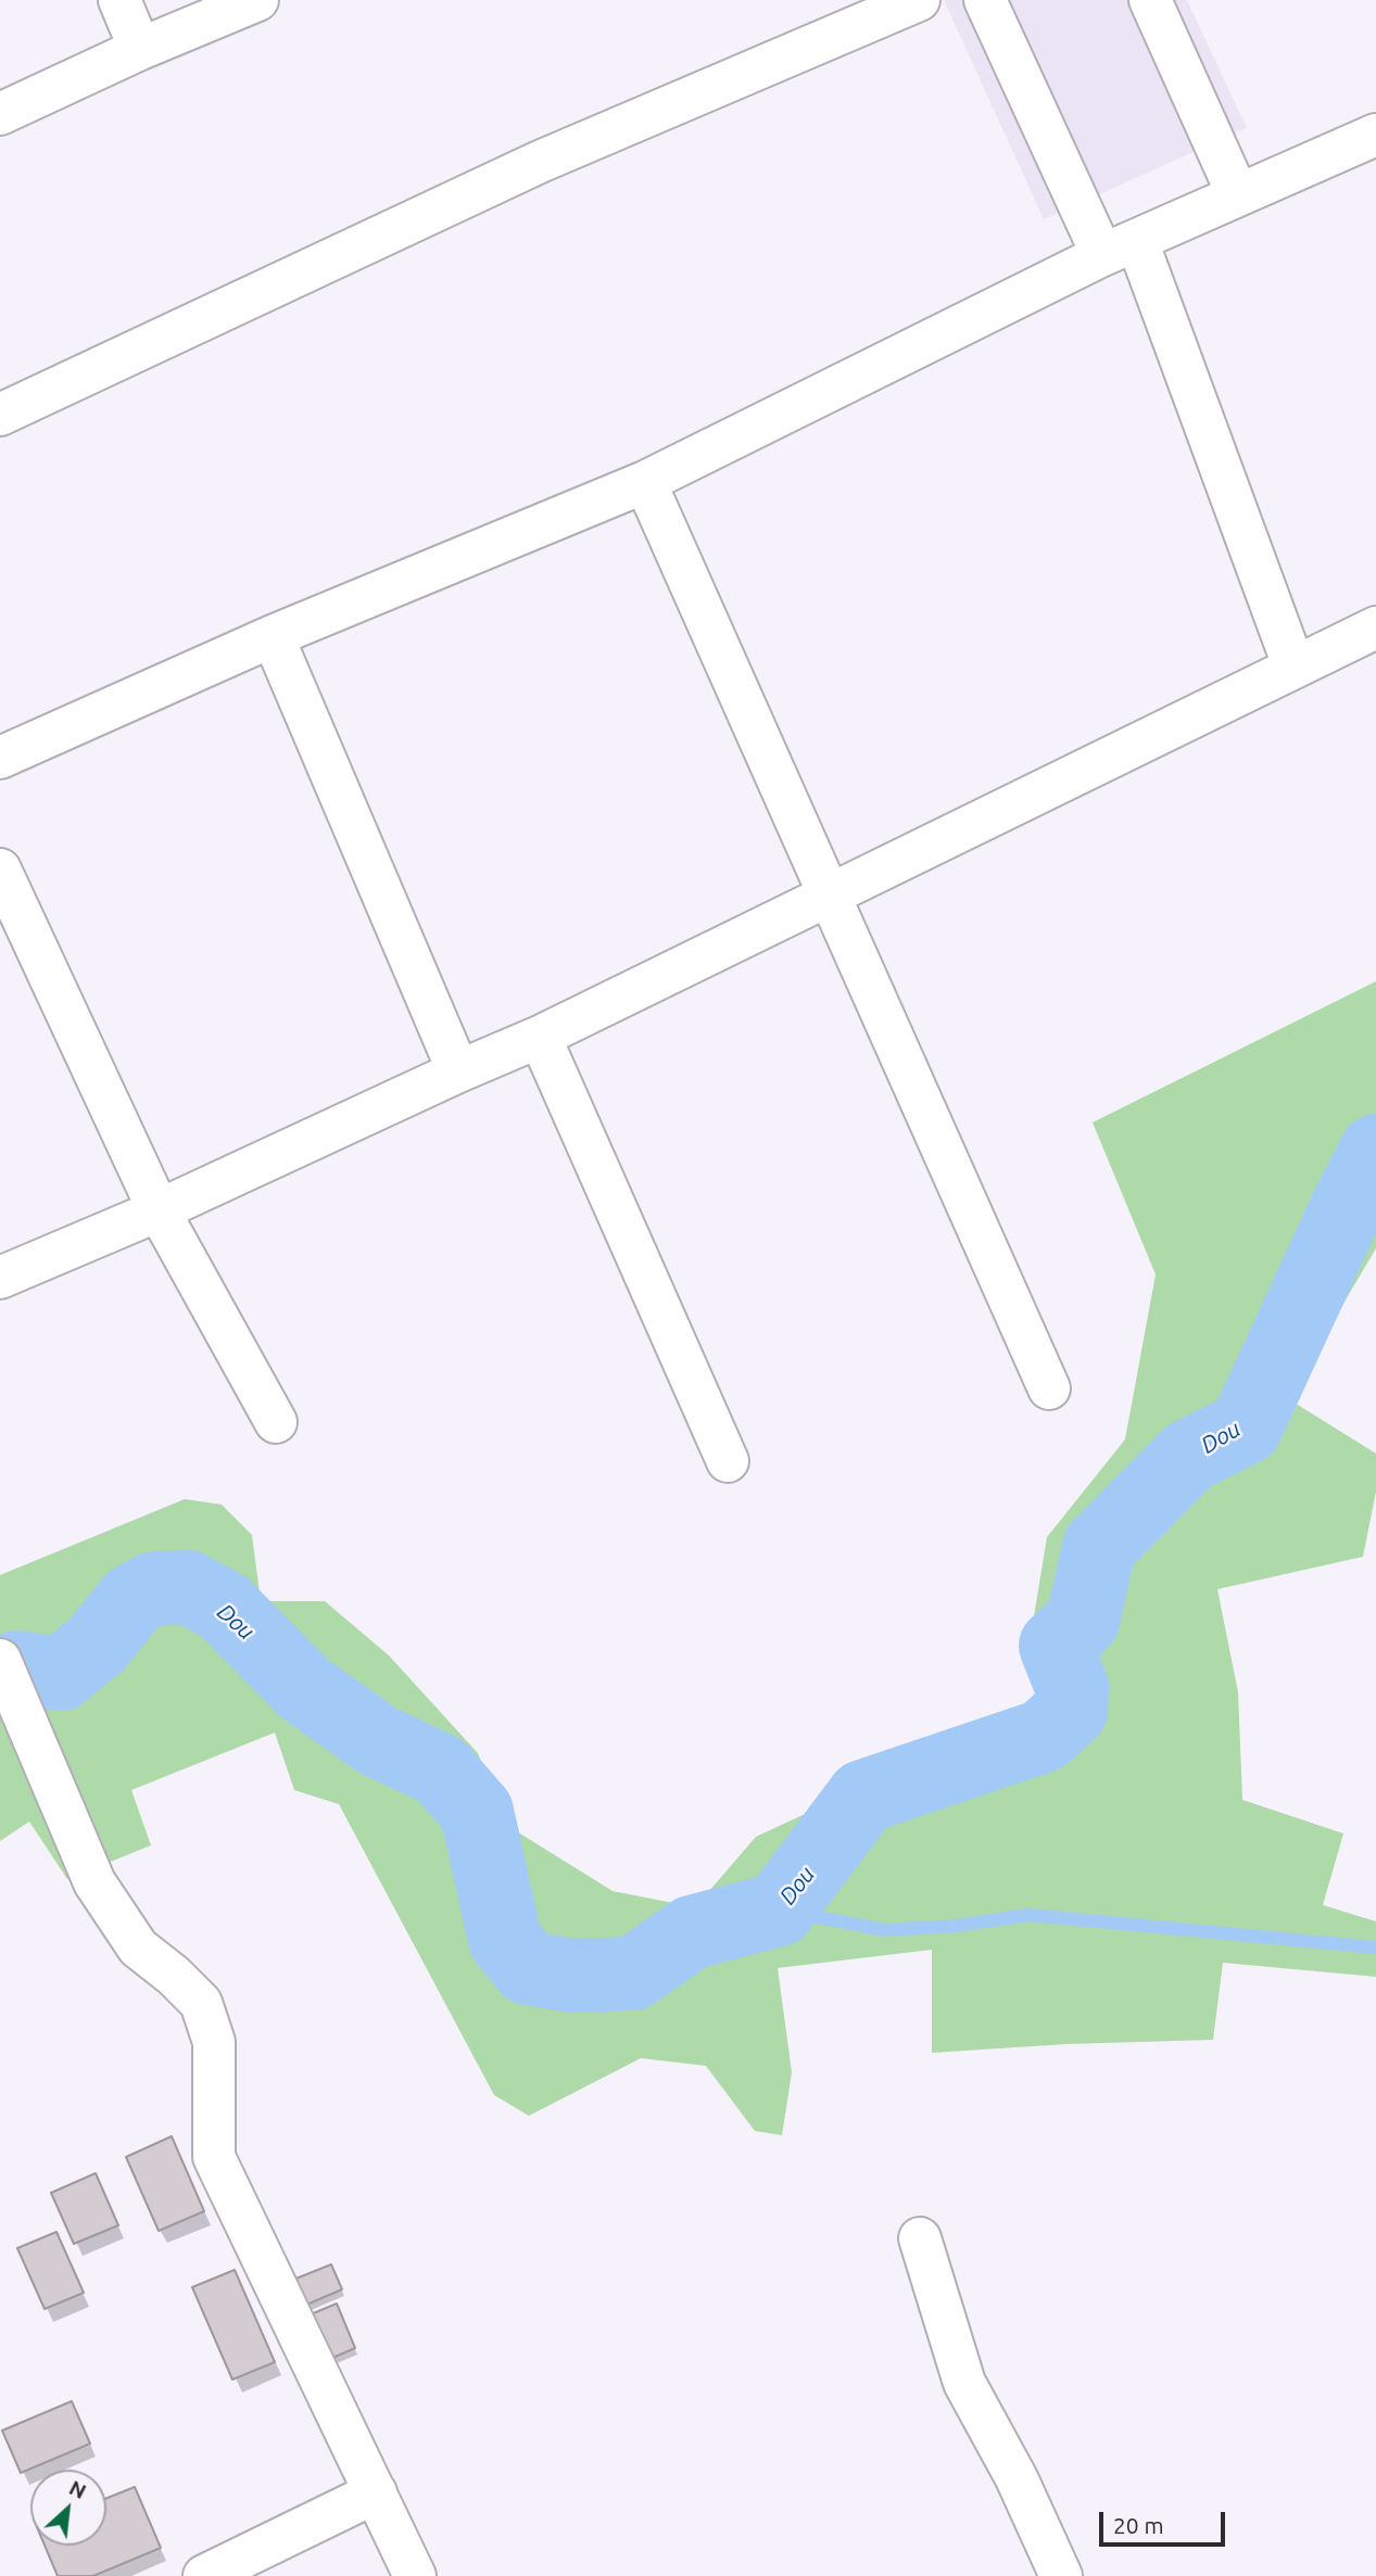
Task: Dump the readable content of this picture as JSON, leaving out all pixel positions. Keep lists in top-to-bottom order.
{
  "water": ["Dou"],
  "scale_bar": "20 m",
  "north": "top right"
}
